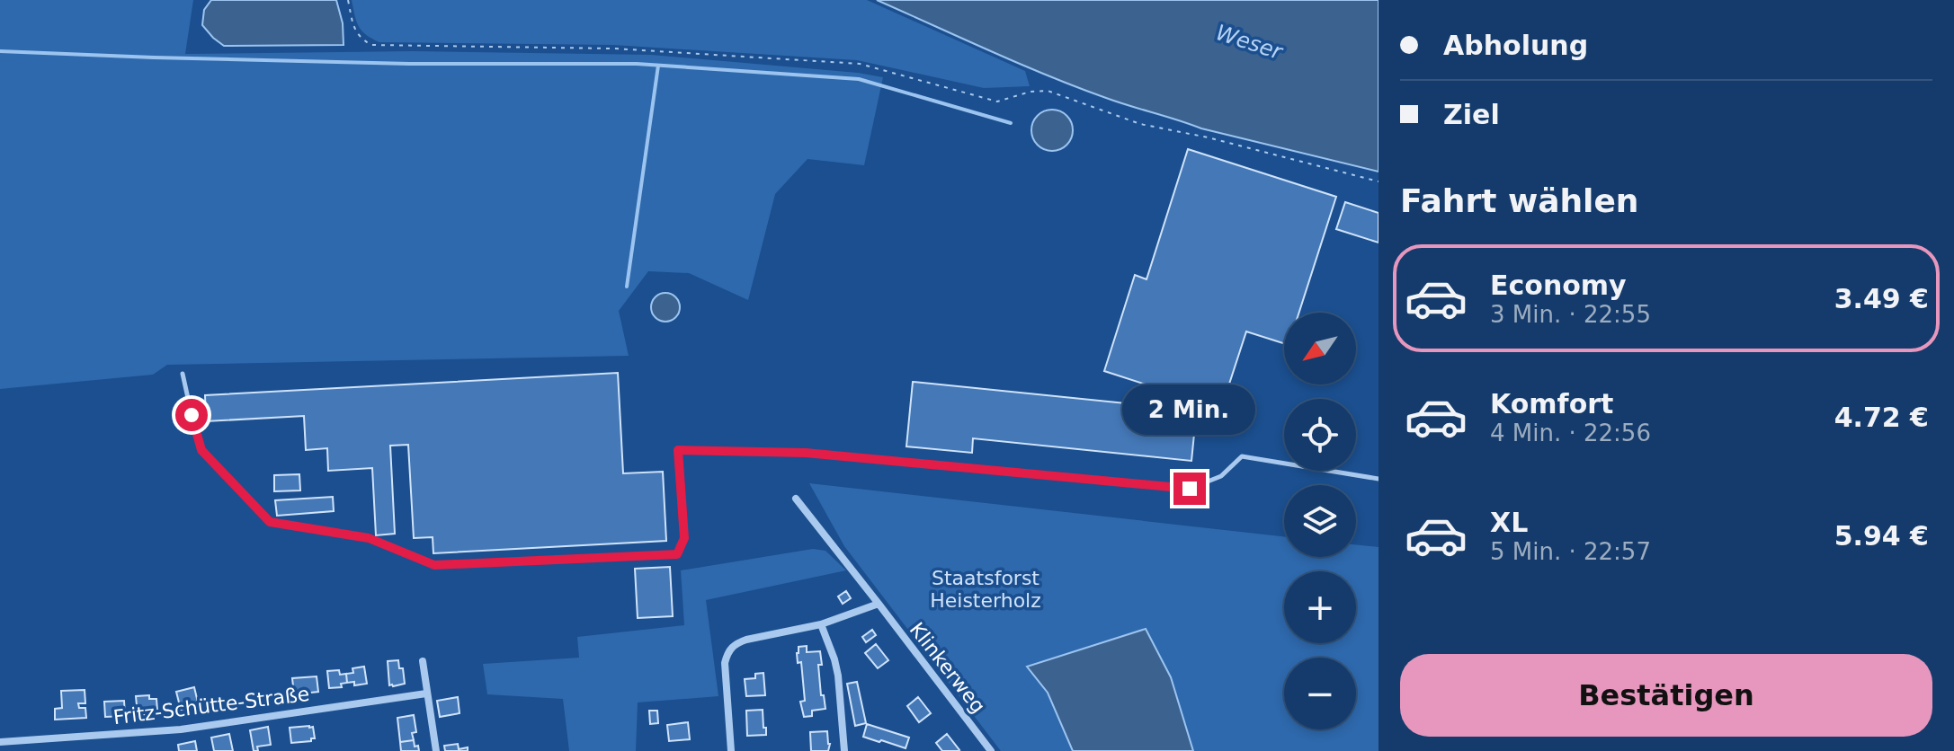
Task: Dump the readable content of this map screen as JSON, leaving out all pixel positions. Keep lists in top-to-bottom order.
{
  "streets": {
    "street": ["Klinkerweg", "Fritz-Schütte-Straße"]
  },
  "water": ["Weser"],
  "parks": ["Staatsforst Heisterholz"],
  "north": "bottom left",
  "page": {
    "banner": ["Abholung", "Ziel"],
    "heading": "Fahrt wählen",
    "list": [
      {
        "name": "Economy",
        "note": "3 Min. · 22:55",
        "value": "3.49 €"
      },
      {
        "name": "Komfort",
        "note": "4 Min. · 22:56",
        "value": "4.72 €"
      },
      {
        "name": "XL",
        "note": "5 Min. · 22:57",
        "value": "5.94 €"
      }
    ],
    "map_buttons": ["+", "−"],
    "bubble": "2 Min.",
    "buttons": "Bestätigen"
  }
}
